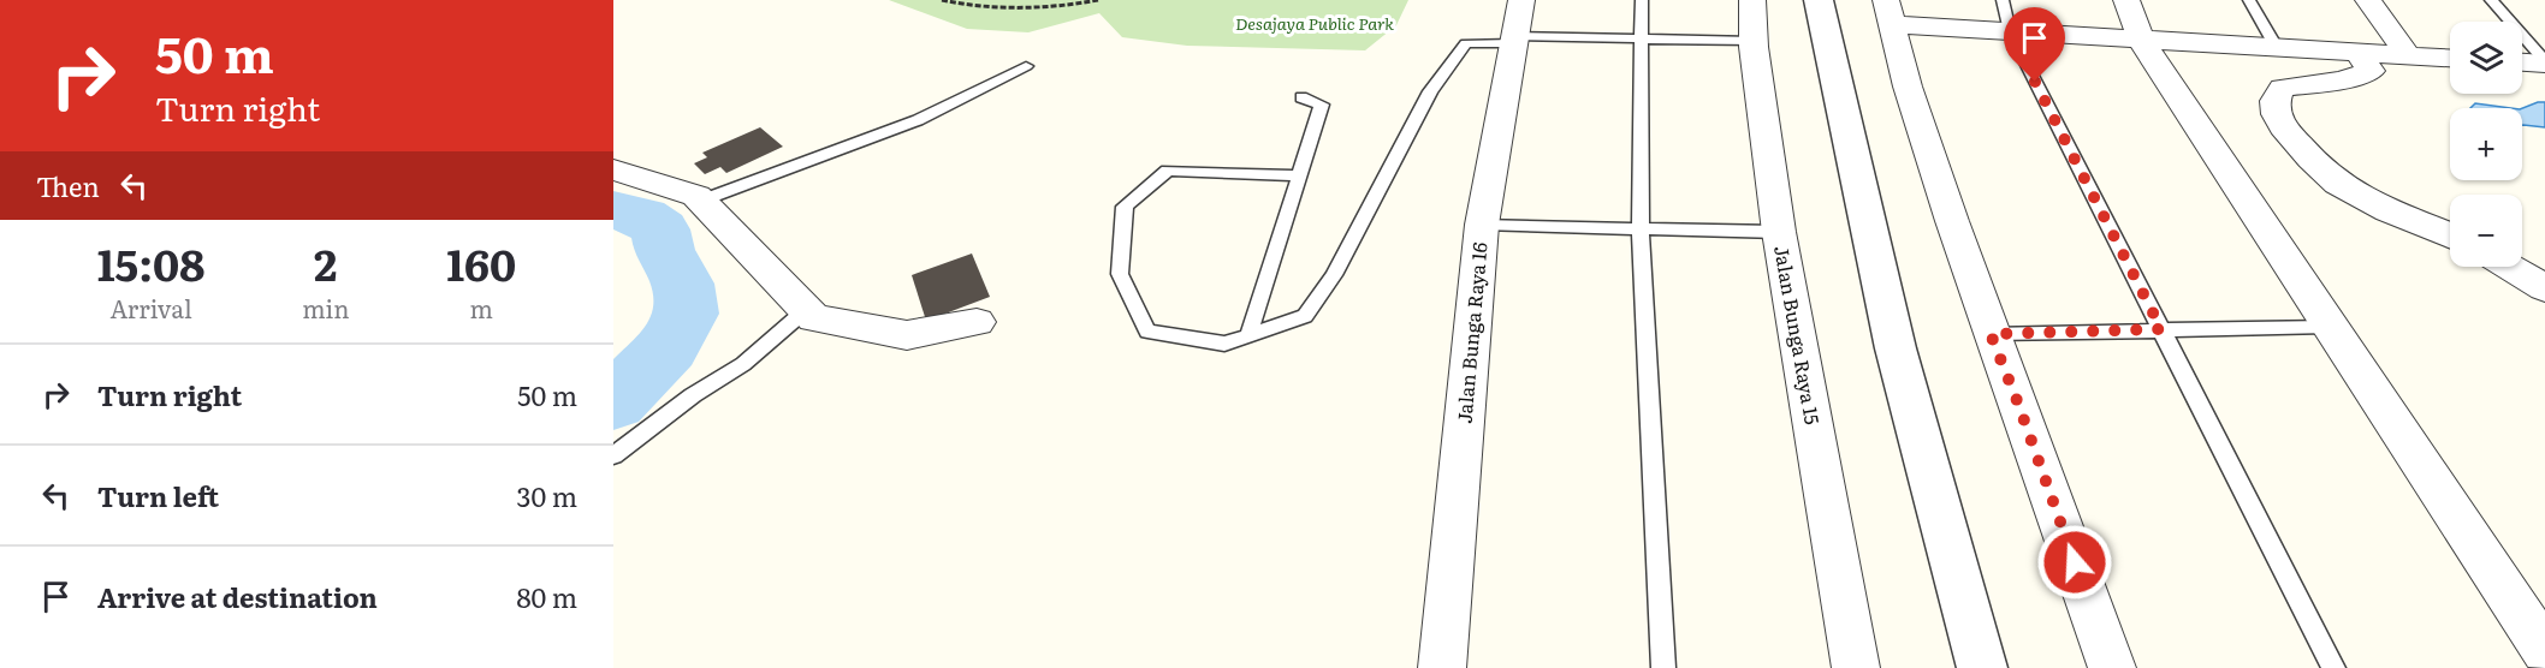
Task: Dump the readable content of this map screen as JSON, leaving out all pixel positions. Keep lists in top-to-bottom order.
{
  "streets": {
    "street": ["Jalan Bunga Raya 16", "Jalan Bunga Raya 15"]
  },
  "parks": ["Desajaya Public Park"],
  "page": {
    "turn": ["50 m", "Turn right"],
    "map_buttons": ["+", "−"],
    "then": "Then",
    "eta": [
      "15:08",
      "Arrival",
      "2",
      "min",
      "160",
      "m"
    ],
    "list": [
      {
        "name": "Turn right",
        "value": "50 m"
      },
      {
        "name": "Turn left",
        "value": "30 m"
      },
      {
        "name": "Arrive at destination",
        "value": "80 m"
      }
    ]
  }
}
